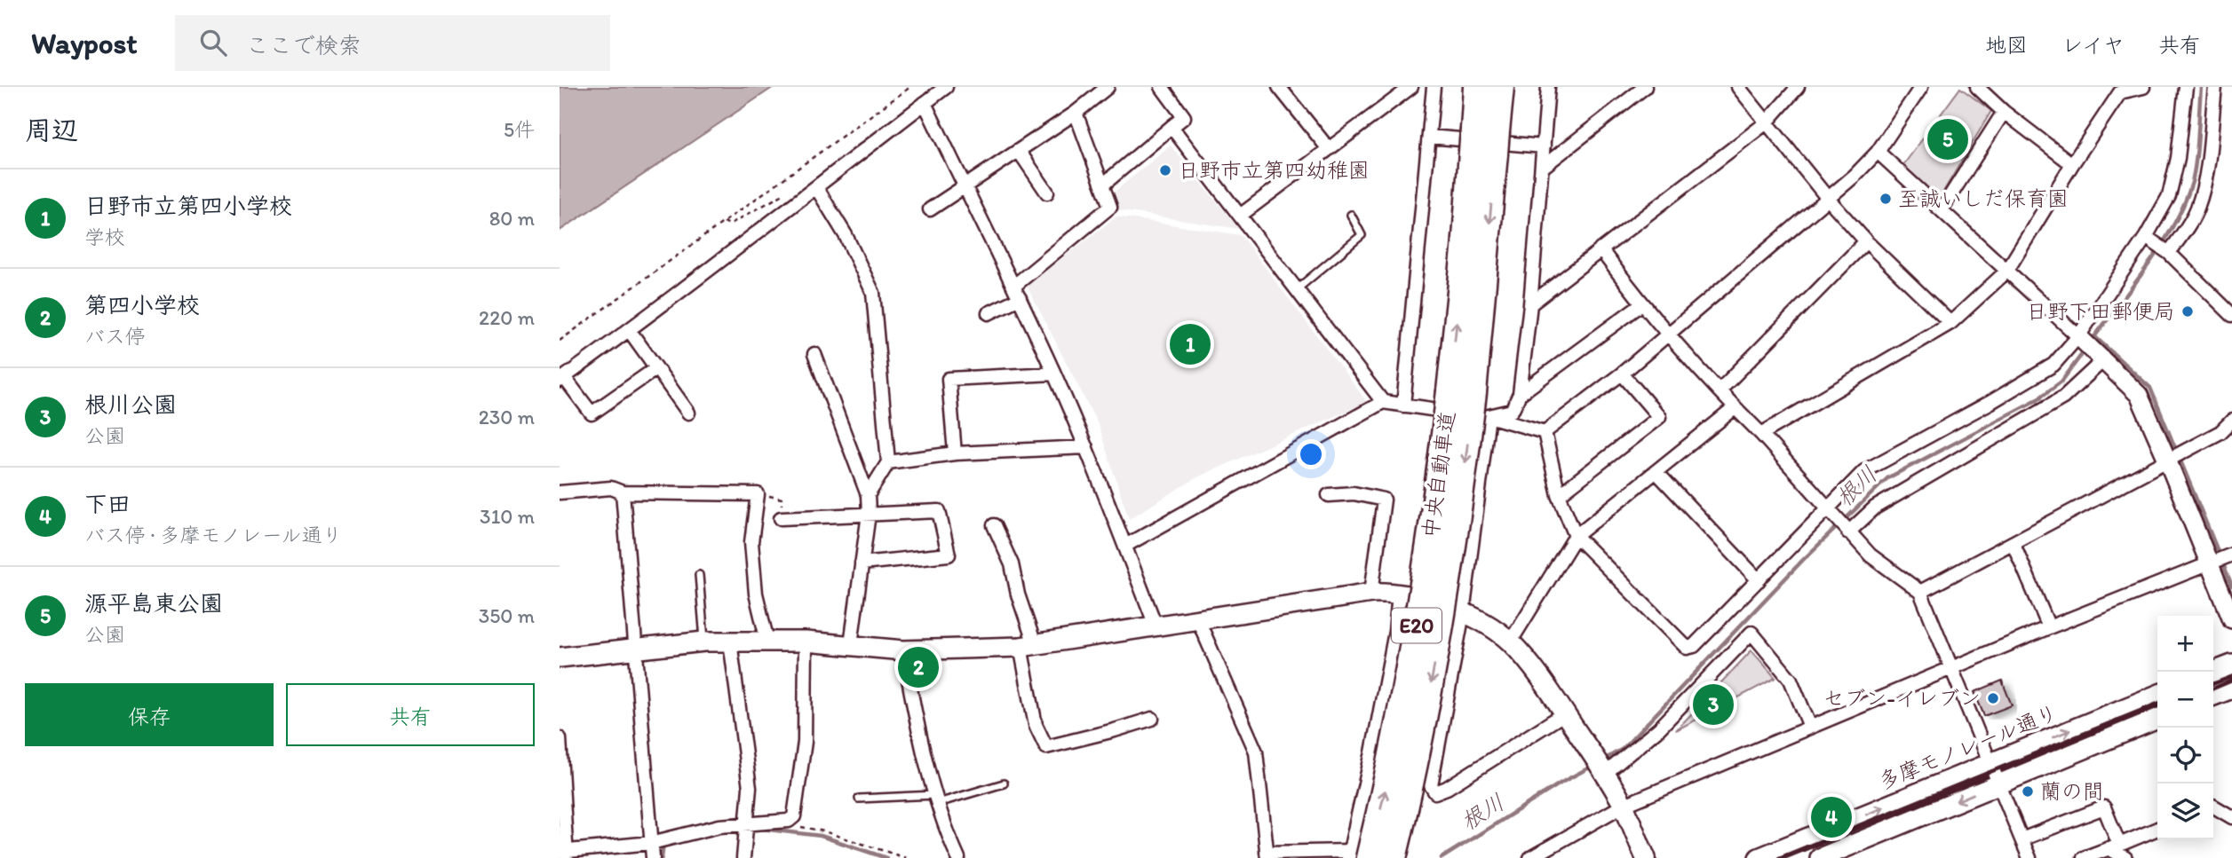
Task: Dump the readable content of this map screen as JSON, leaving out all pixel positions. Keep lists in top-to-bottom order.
{
  "streets": {
    "highway": ["中央自動車道", "E20"],
    "main road": ["多摩モノレール通り"]
  },
  "water": ["根川"],
  "places": [
    "日野市立第四幼稚園",
    "至誠いしだ保育園",
    "日野下田郵便局",
    "セブン-イレブン",
    "蘭の間"
  ],
  "page": {
    "header": "Waypost",
    "search": "ここで検索",
    "nav": ["地図", "レイヤ", "共有"],
    "heading": ["周辺", "5件"],
    "pins": [
      "5",
      "1",
      "2",
      "3",
      "4"
    ],
    "list": [
      {
        "mark": "1",
        "name": "日野市立第四小学校",
        "note": "学校",
        "value": "80 m"
      },
      {
        "mark": "2",
        "name": "第四小学校",
        "note": "バス停",
        "value": "220 m"
      },
      {
        "mark": "3",
        "name": "根川公園",
        "note": "公園",
        "value": "230 m"
      },
      {
        "mark": "4",
        "name": "下田",
        "note": "バス停 · 多摩モノレール通り",
        "value": "310 m"
      },
      {
        "mark": "5",
        "name": "源平島東公園",
        "note": "公園",
        "value": "350 m"
      }
    ],
    "map_buttons": ["+", "−"],
    "buttons": ["保存", "共有"]
  }
}
